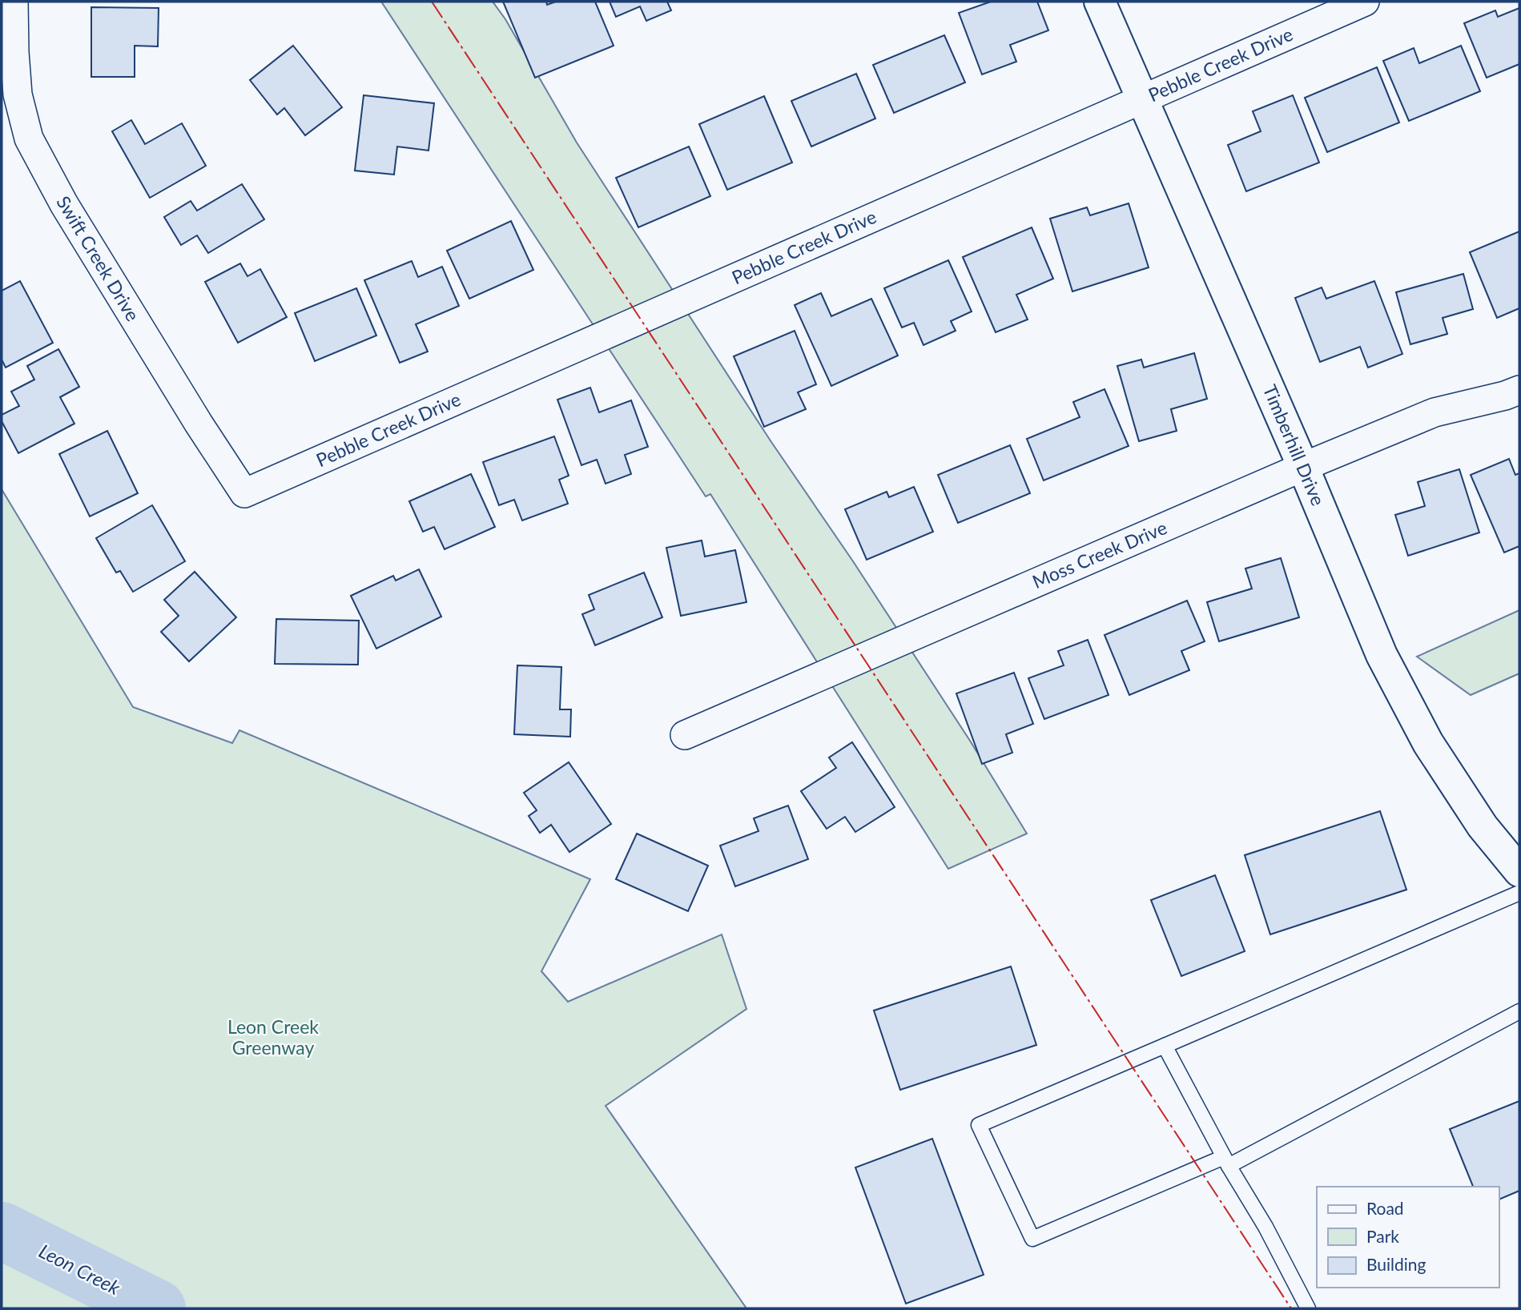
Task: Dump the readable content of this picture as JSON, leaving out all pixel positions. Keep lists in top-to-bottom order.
{
  "streets": {
    "street": [
      "Pebble Creek Drive",
      "Swift Creek Drive",
      "Timberhill Drive",
      "Moss Creek Drive"
    ]
  },
  "crossings": [
    ["Pebble Creek Drive", "Swift Creek Drive"],
    ["Pebble Creek Drive", "Timberhill Drive"],
    ["Timberhill Drive", "Moss Creek Drive"]
  ],
  "water": ["Leon Creek"],
  "parks": ["Leon Creek Greenway"],
  "legend": ["Road", "Park", "Building"]
}
